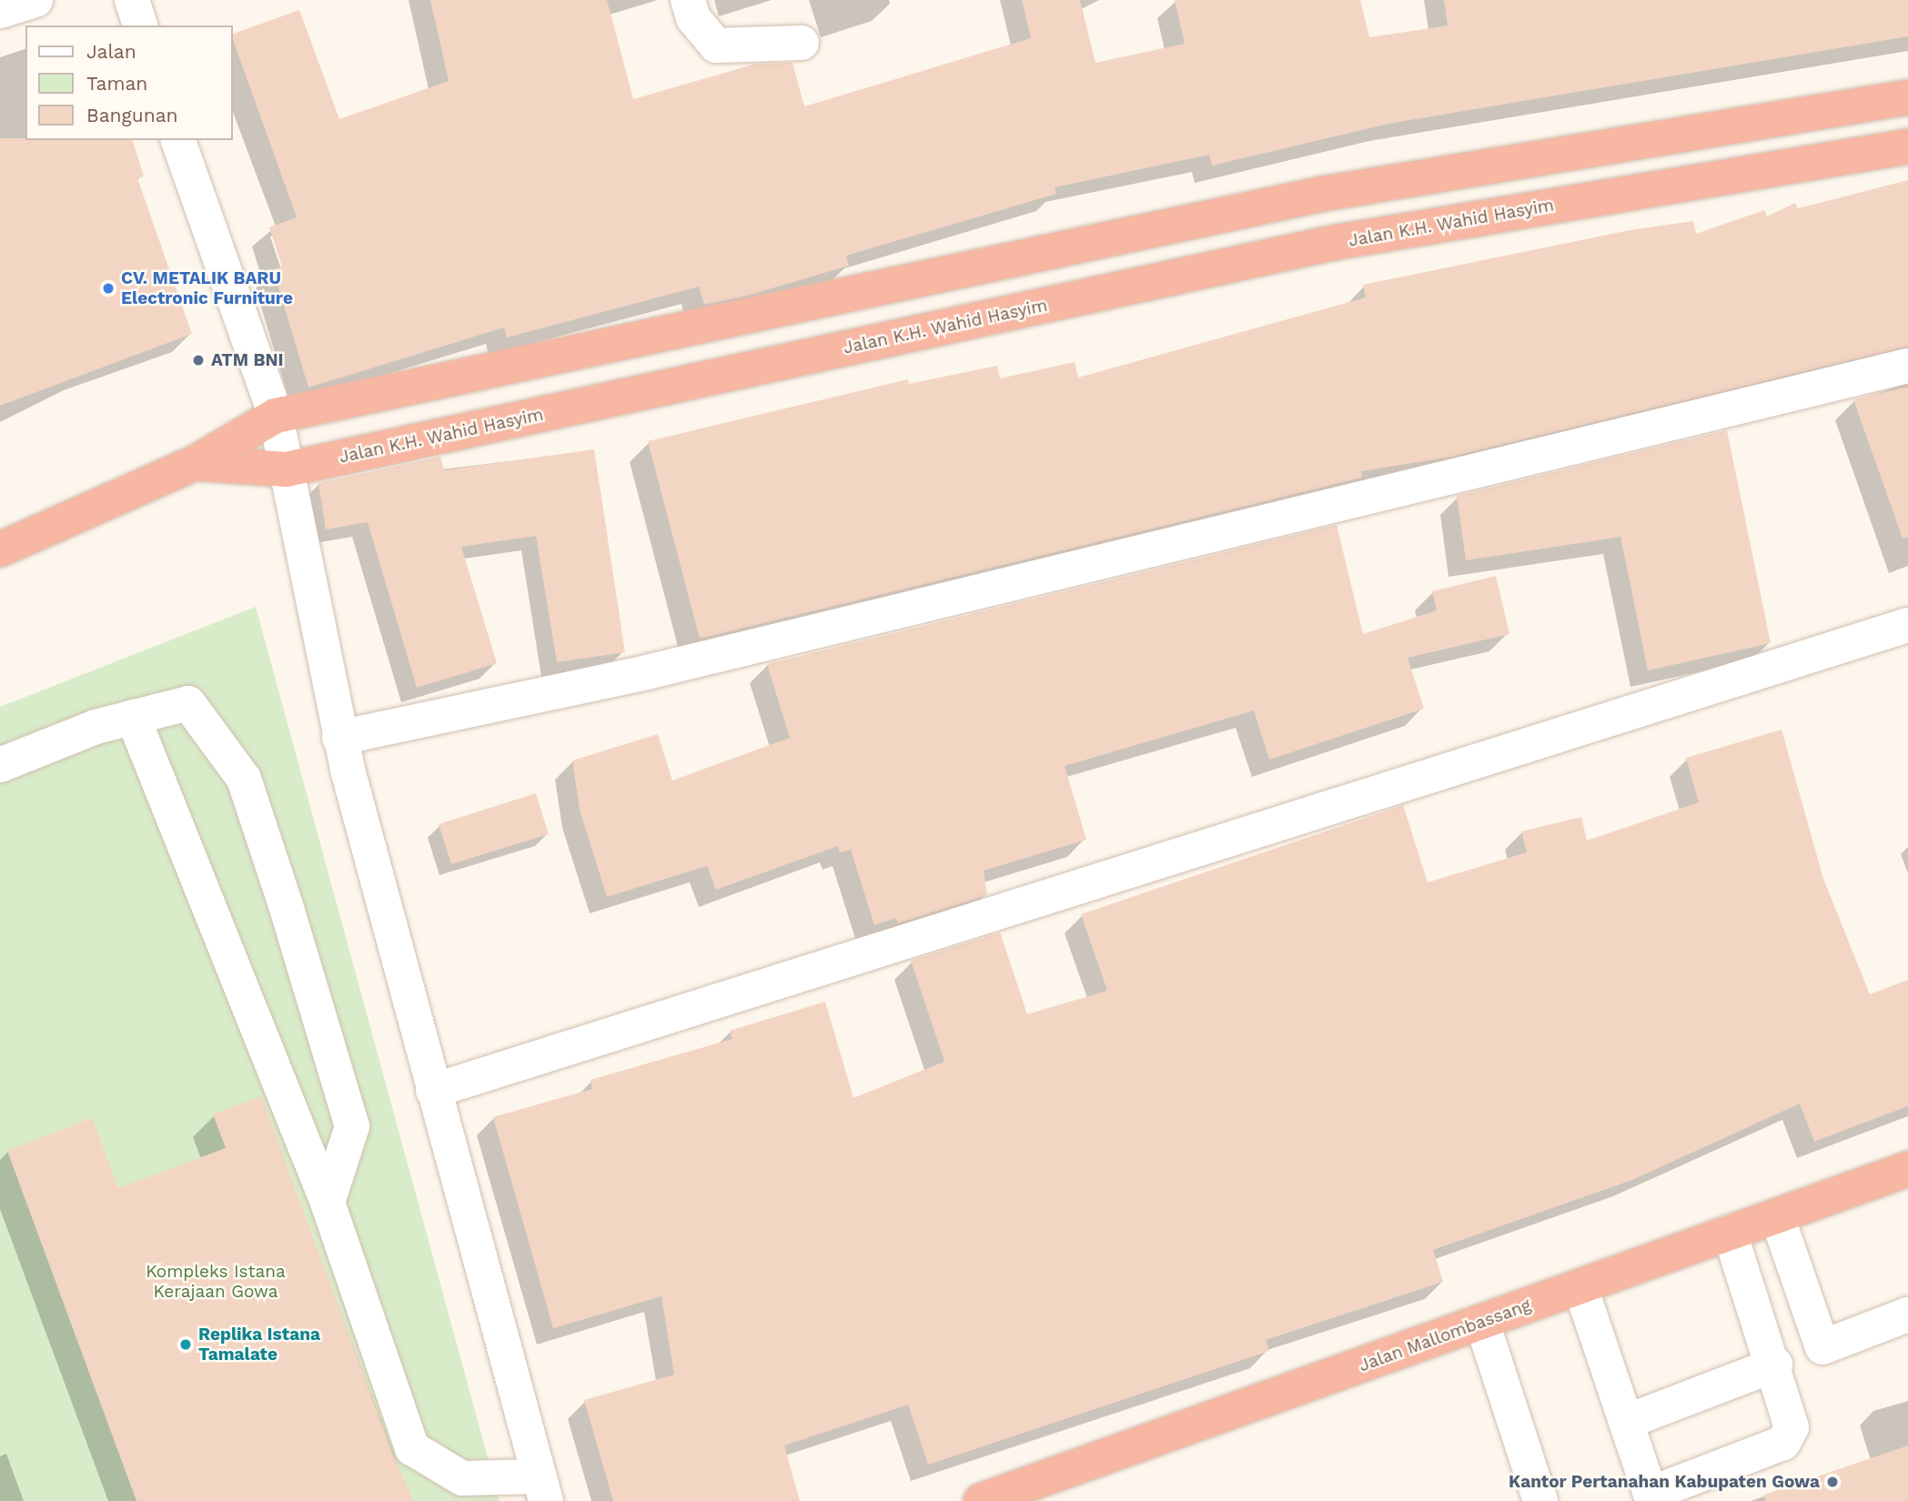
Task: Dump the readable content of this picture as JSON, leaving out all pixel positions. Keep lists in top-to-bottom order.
{
  "streets": {
    "highway": ["Jalan K.H. Wahid Hasyim", "Jalan Mallombassang"]
  },
  "parks": ["Kompleks Istana Kerajaan Gowa"],
  "places": [
    "CV. METALIK BARU Electronic Furniture",
    "ATM BNI",
    "Replika Istana Tamalate",
    "Kantor Pertanahan Kabupaten Gowa"
  ],
  "legend": ["Jalan", "Taman", "Bangunan"]
}
